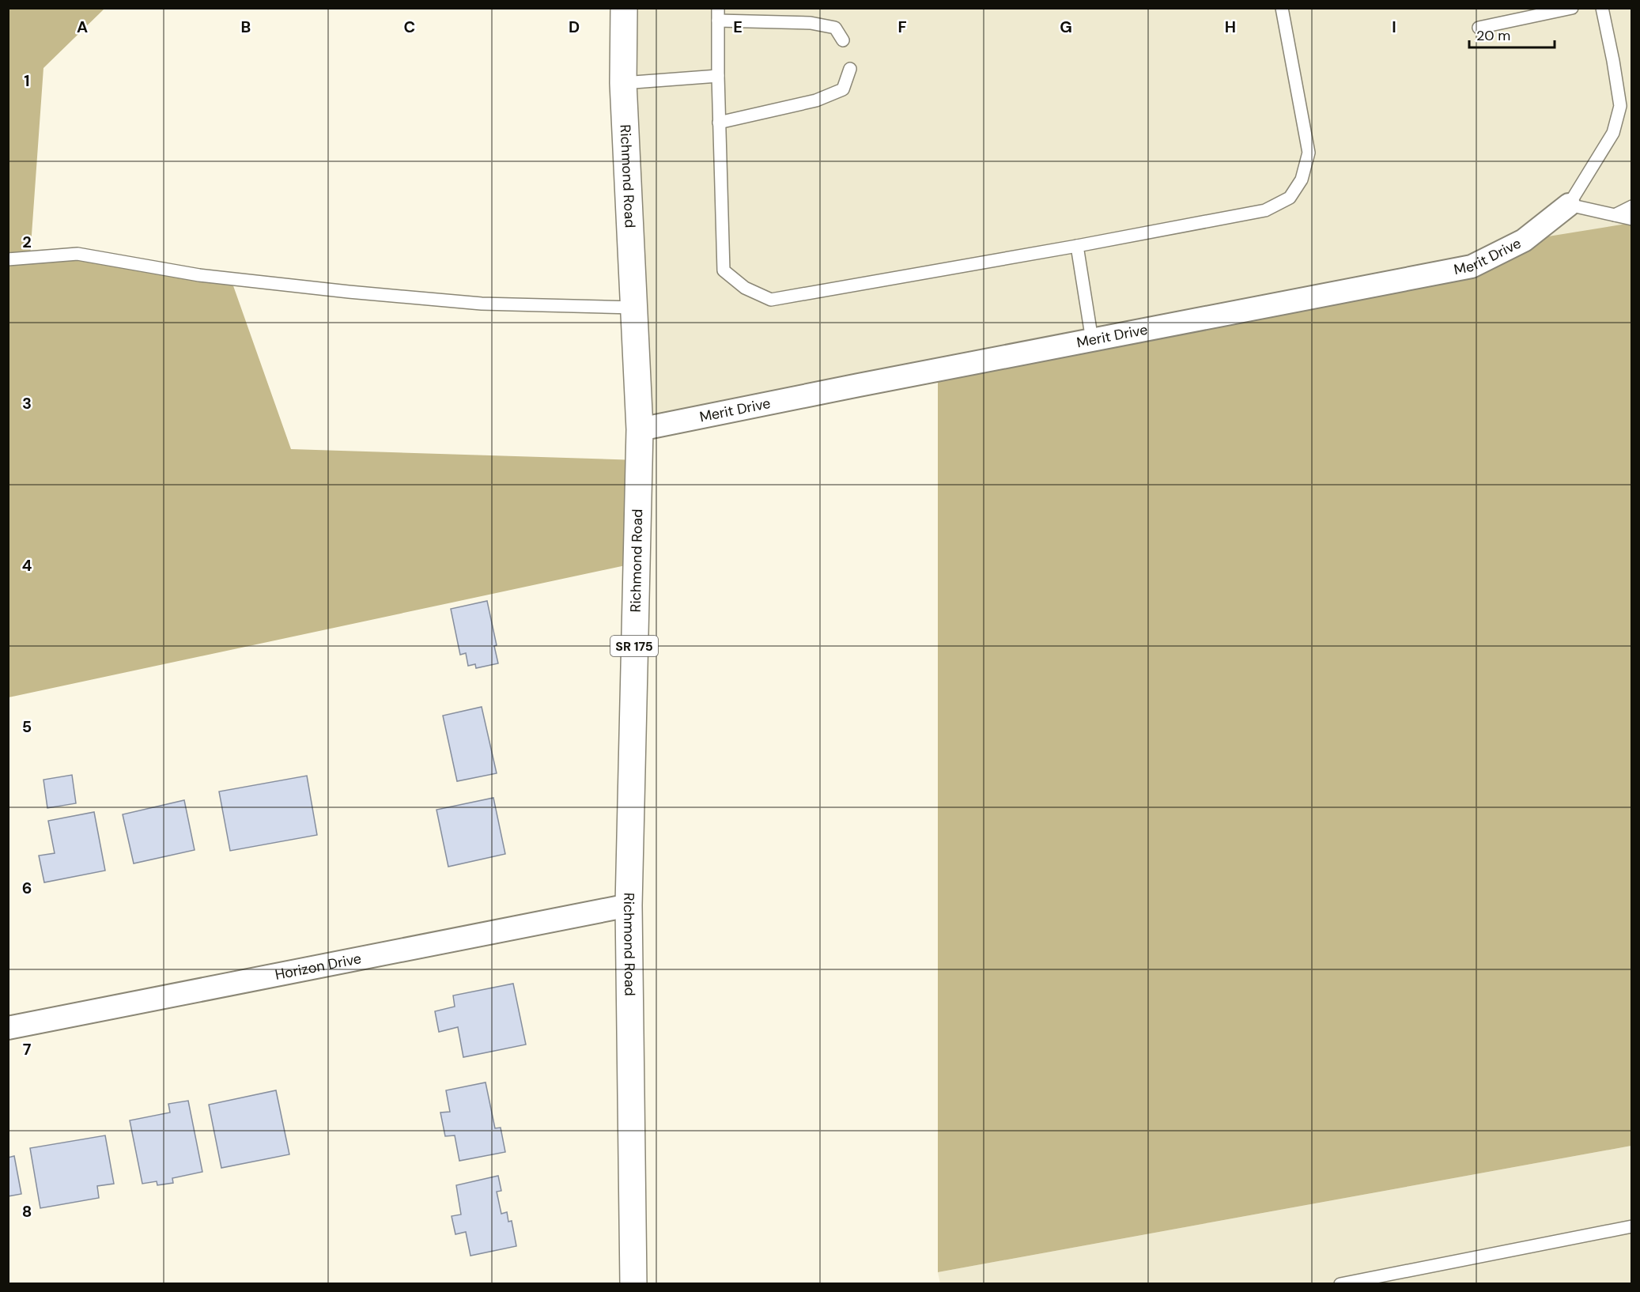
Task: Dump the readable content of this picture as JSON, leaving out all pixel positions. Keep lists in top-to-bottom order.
{
  "streets": {
    "main road": ["Richmond Road", "SR 175"],
    "street": ["Merit Drive", "Horizon Drive"]
  },
  "crossings": [
    ["Richmond Road", "Merit Drive"],
    ["Richmond Road", "Horizon Drive"]
  ],
  "scale_bar": "20 m",
  "grid": {
    "columns": [
      "A",
      "B",
      "C",
      "D",
      "E",
      "F",
      "G",
      "H",
      "I"
    ],
    "rows": [
      "1",
      "2",
      "3",
      "4",
      "5",
      "6",
      "7",
      "8"
    ]
  }
}
